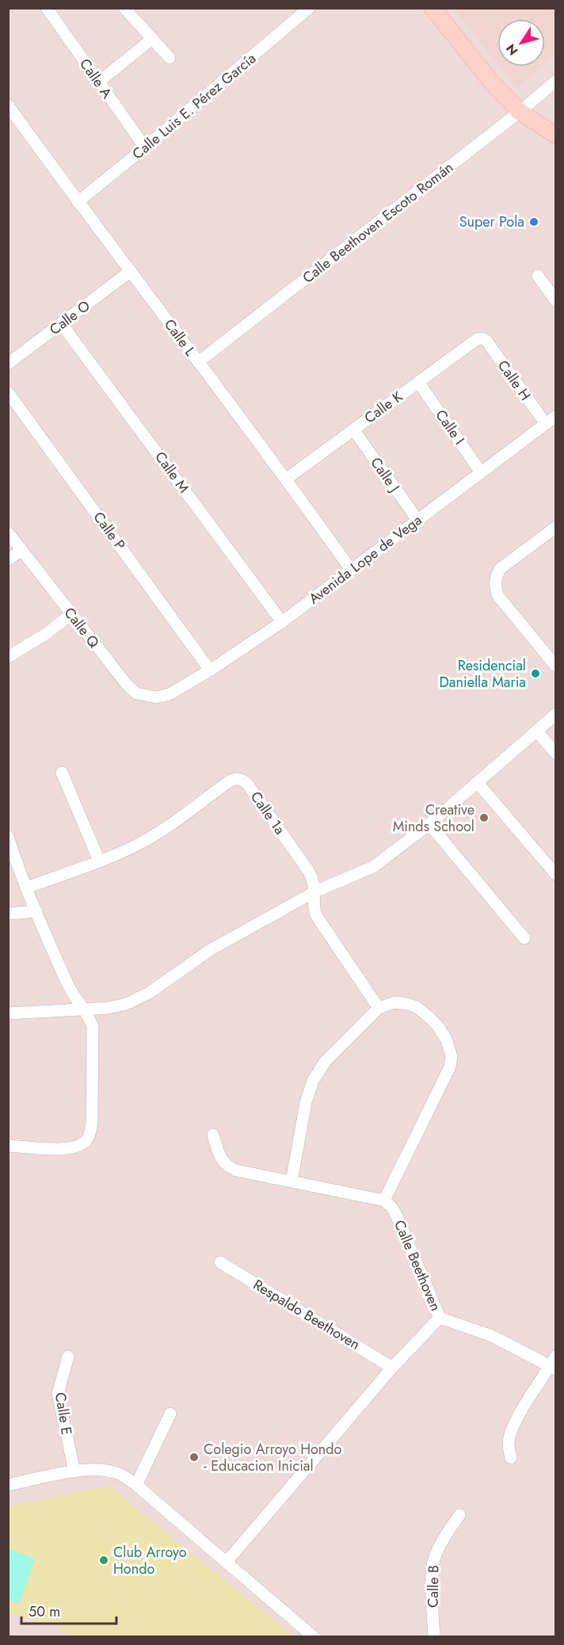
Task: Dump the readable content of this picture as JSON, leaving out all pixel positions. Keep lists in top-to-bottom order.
{
  "streets": {
    "street": [
      "Calle A",
      "Calle Luis E. Pérez García",
      "Calle Beethoven Escoto Román",
      "Calle O",
      "Calle L",
      "Calle H",
      "Calle K",
      "Calle I",
      "Calle M",
      "Calle J",
      "Calle P",
      "Avenida Lope de Vega",
      "Calle Q",
      "Calle 1a",
      "Calle Beethoven",
      "Respaldo Beethoven",
      "Calle E",
      "Calle B"
    ]
  },
  "crossings": [
    ["Calle A", "Calle Luis E. Pérez García"],
    ["Calle Luis E. Pérez García", "Calle L"],
    ["Calle Beethoven Escoto Román", "Calle L"],
    ["Calle O", "Calle L"],
    ["Calle O", "Calle M"],
    ["Calle L", "Calle K"],
    ["Calle L", "Avenida Lope de Vega"],
    ["Calle H", "Calle K"],
    ["Calle H", "Avenida Lope de Vega"],
    ["Calle K", "Calle I"],
    ["Calle K", "Calle J"],
    ["Calle I", "Avenida Lope de Vega"],
    ["Calle M", "Avenida Lope de Vega"],
    ["Calle J", "Avenida Lope de Vega"],
    ["Calle P", "Avenida Lope de Vega"],
    ["Avenida Lope de Vega", "Calle Q"]
  ],
  "places": [
    "Super Pola",
    "Residencial Daniella Maria",
    "Creative Minds School",
    "Colegio Arroyo Hondo - Educacion Inicial",
    "Club Arroyo Hondo"
  ],
  "scale_bar": "50 m",
  "north": "bottom left"
}
